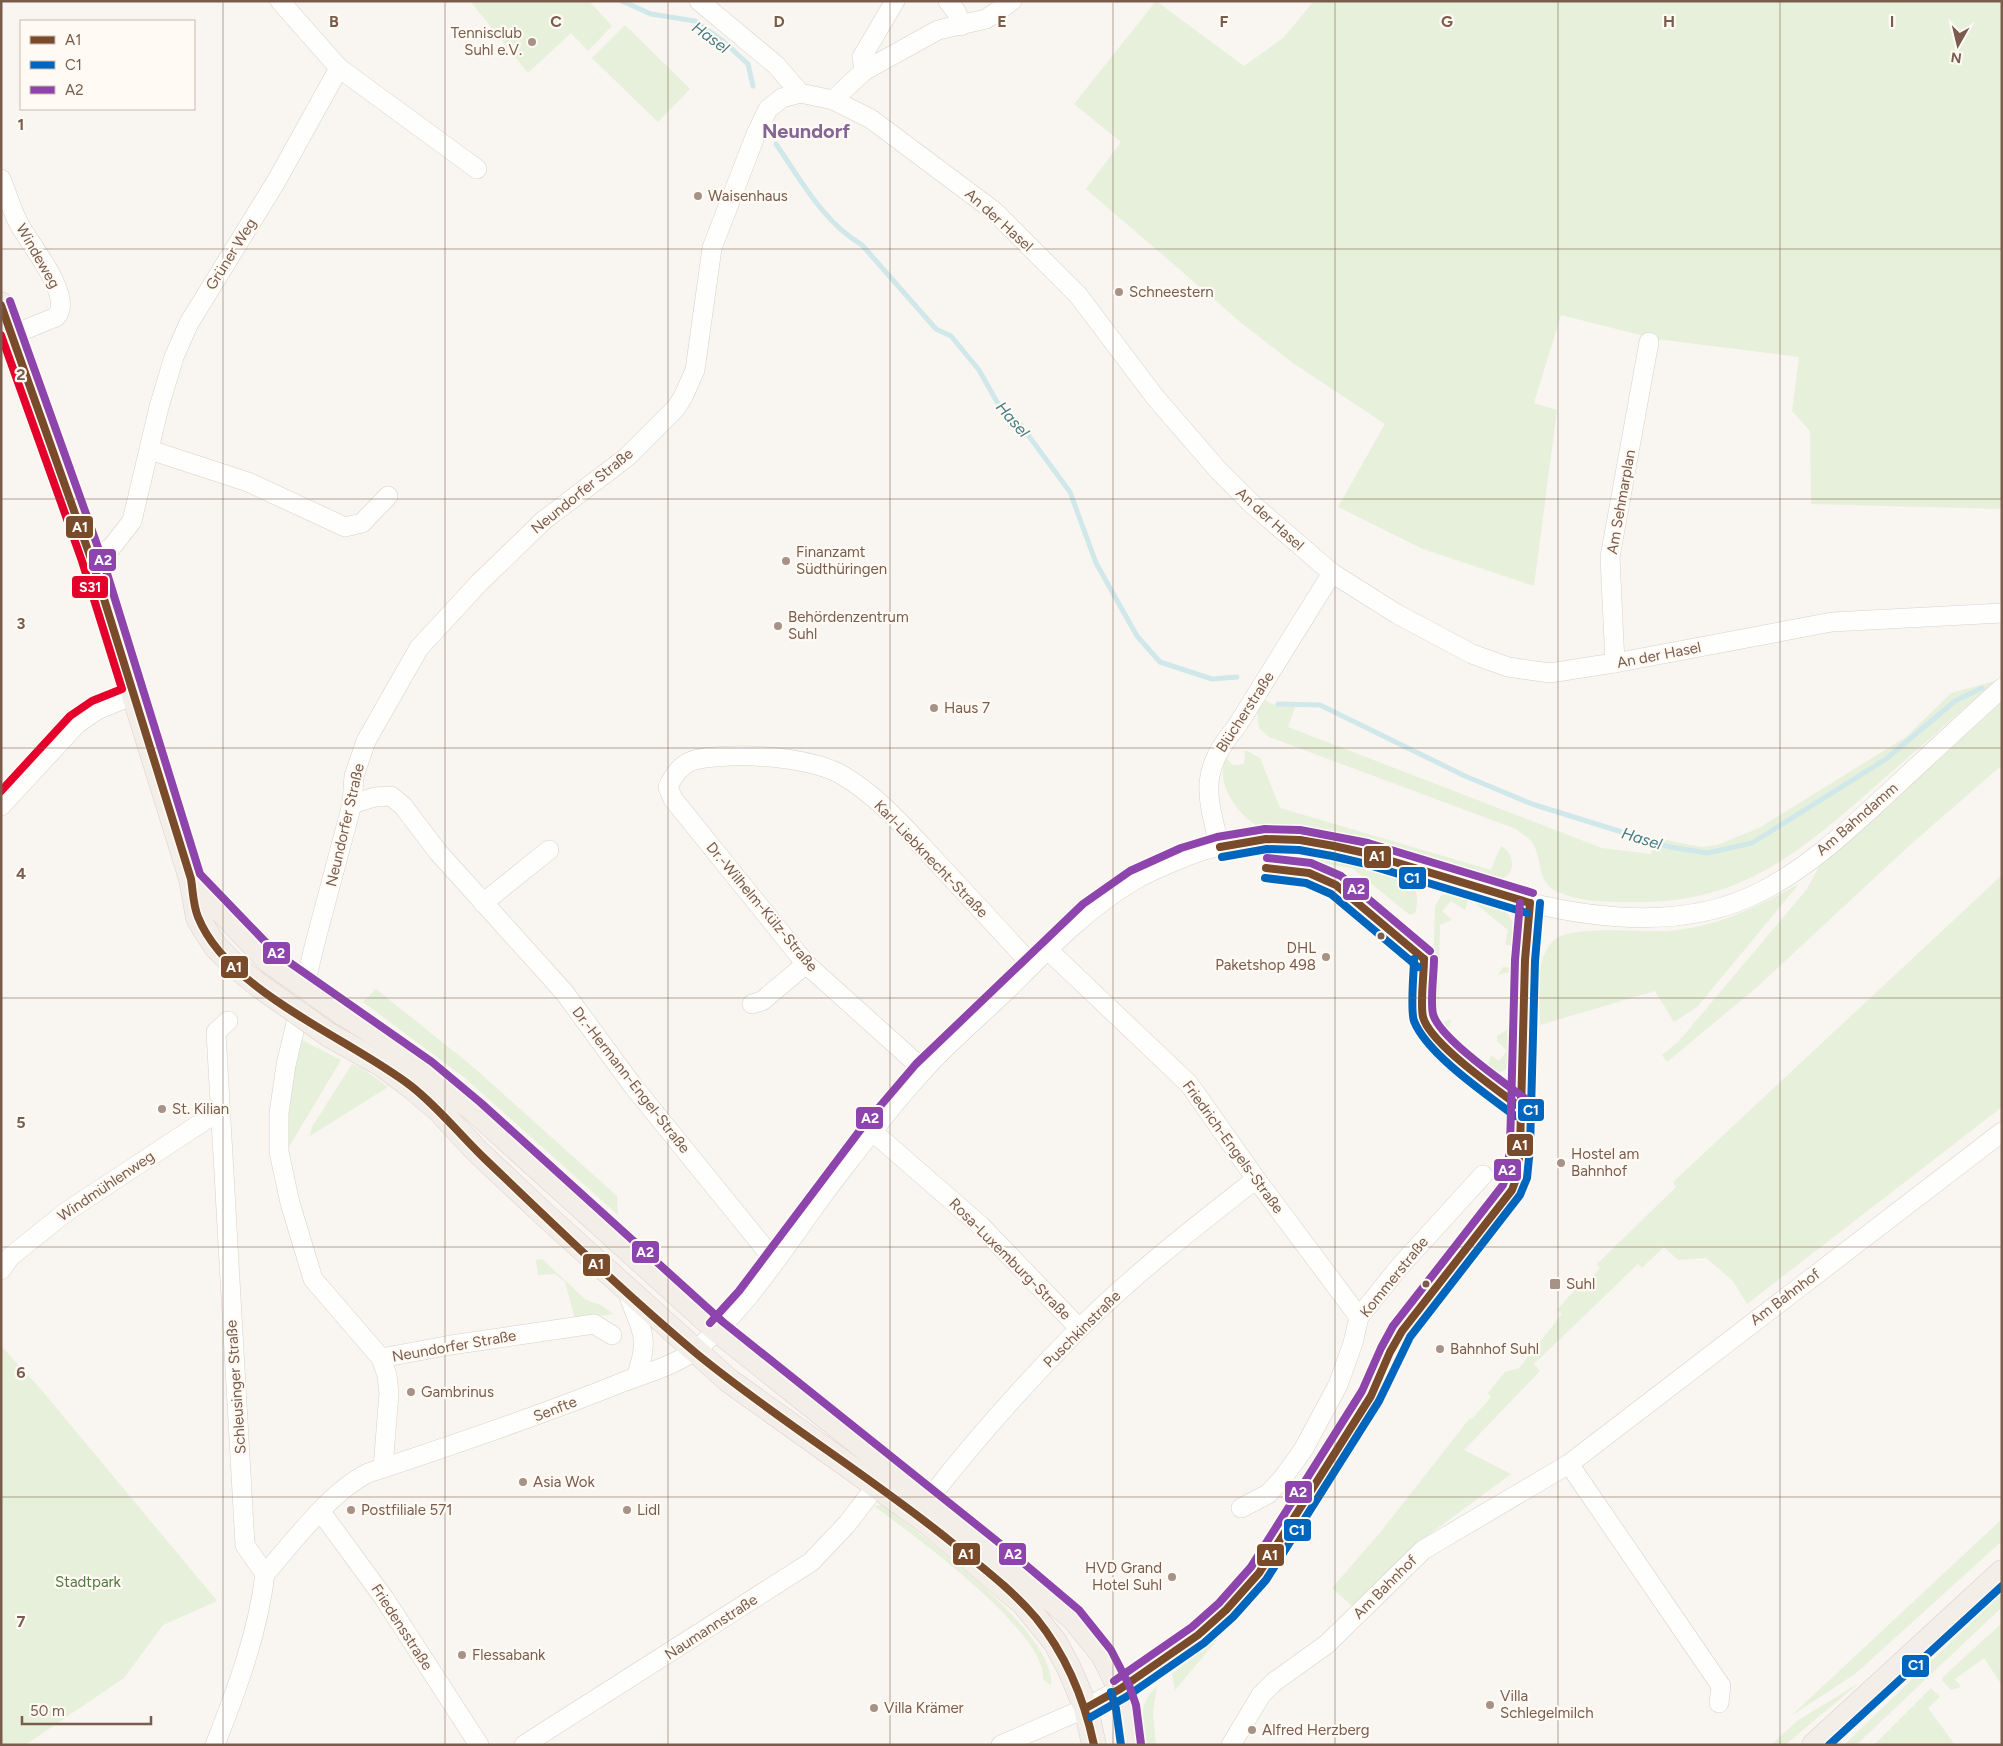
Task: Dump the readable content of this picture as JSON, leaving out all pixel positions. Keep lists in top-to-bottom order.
{
  "streets": {
    "street": [
      "An der Hasel",
      "Grüner Weg",
      "Windeweg",
      "Neundorfer Straße",
      "Am Sehmarplan",
      "Blücherstraße",
      "Am Bahndamm",
      "Karl-Liebknecht-Straße",
      "Dr.-Wilhelm-Külz-Straße",
      "Dr.-Hermann-Engel-Straße",
      "Friedrich-Engels-Straße",
      "Windmühlenweg",
      "Rosa-Luxemburg-Straße",
      "Kommerstraße",
      "Am Bahnhof",
      "Puschkinstraße",
      "Schleusinger Straße",
      "Senfte",
      "Friedensstraße",
      "Naumannstraße"
    ]
  },
  "crossings": [
    ["An der Hasel", "Neundorfer Straße"],
    ["An der Hasel", "Am Sehmarplan"],
    ["An der Hasel", "Blücherstraße"],
    ["Neundorfer Straße", "Dr.-Hermann-Engel-Straße"],
    ["Blücherstraße", "Am Bahndamm"],
    ["Karl-Liebknecht-Straße", "Dr.-Wilhelm-Külz-Straße"],
    ["Friedrich-Engels-Straße", "Kommerstraße"],
    ["Friedrich-Engels-Straße", "Puschkinstraße"],
    ["Windmühlenweg", "Schleusinger Straße"],
    ["Rosa-Luxemburg-Straße", "Puschkinstraße"],
    ["Schleusinger Straße", "Senfte"],
    ["Senfte", "Friedensstraße"]
  ],
  "districts": ["Neundorf"],
  "water": ["Hasel"],
  "parks": ["Stadtpark"],
  "places": {
    "other": [
      "Tennisclub Suhl e.V.",
      "Waisenhaus",
      "Schneestern",
      "Finanzamt Südthüringen",
      "Behördenzentrum Suhl",
      "Haus 7",
      "DHL Paketshop 498",
      "St. Kilian",
      "Hostel am Bahnhof",
      "Bahnhof Suhl",
      "Gambrinus",
      "Asia Wok",
      "Postfiliale 571",
      "Lidl",
      "HVD Grand Hotel Suhl",
      "Flessabank",
      "Villa Schlegelmilch",
      "Villa Krämer",
      "Alfred Herzberg"
    ],
    "transit": ["Suhl"]
  },
  "lines": [
    "transit line A2",
    "transit line A1",
    "transit line S31",
    "transit line C1"
  ],
  "legend": ["A1", "C1", "A2"],
  "scale_bar": "50 m",
  "north": "bottom",
  "grid": {
    "columns": [
      "B",
      "C",
      "D",
      "E",
      "F",
      "G",
      "H",
      "I"
    ],
    "rows": [
      "1",
      "2",
      "3",
      "4",
      "5",
      "6",
      "7"
    ]
  }
}
